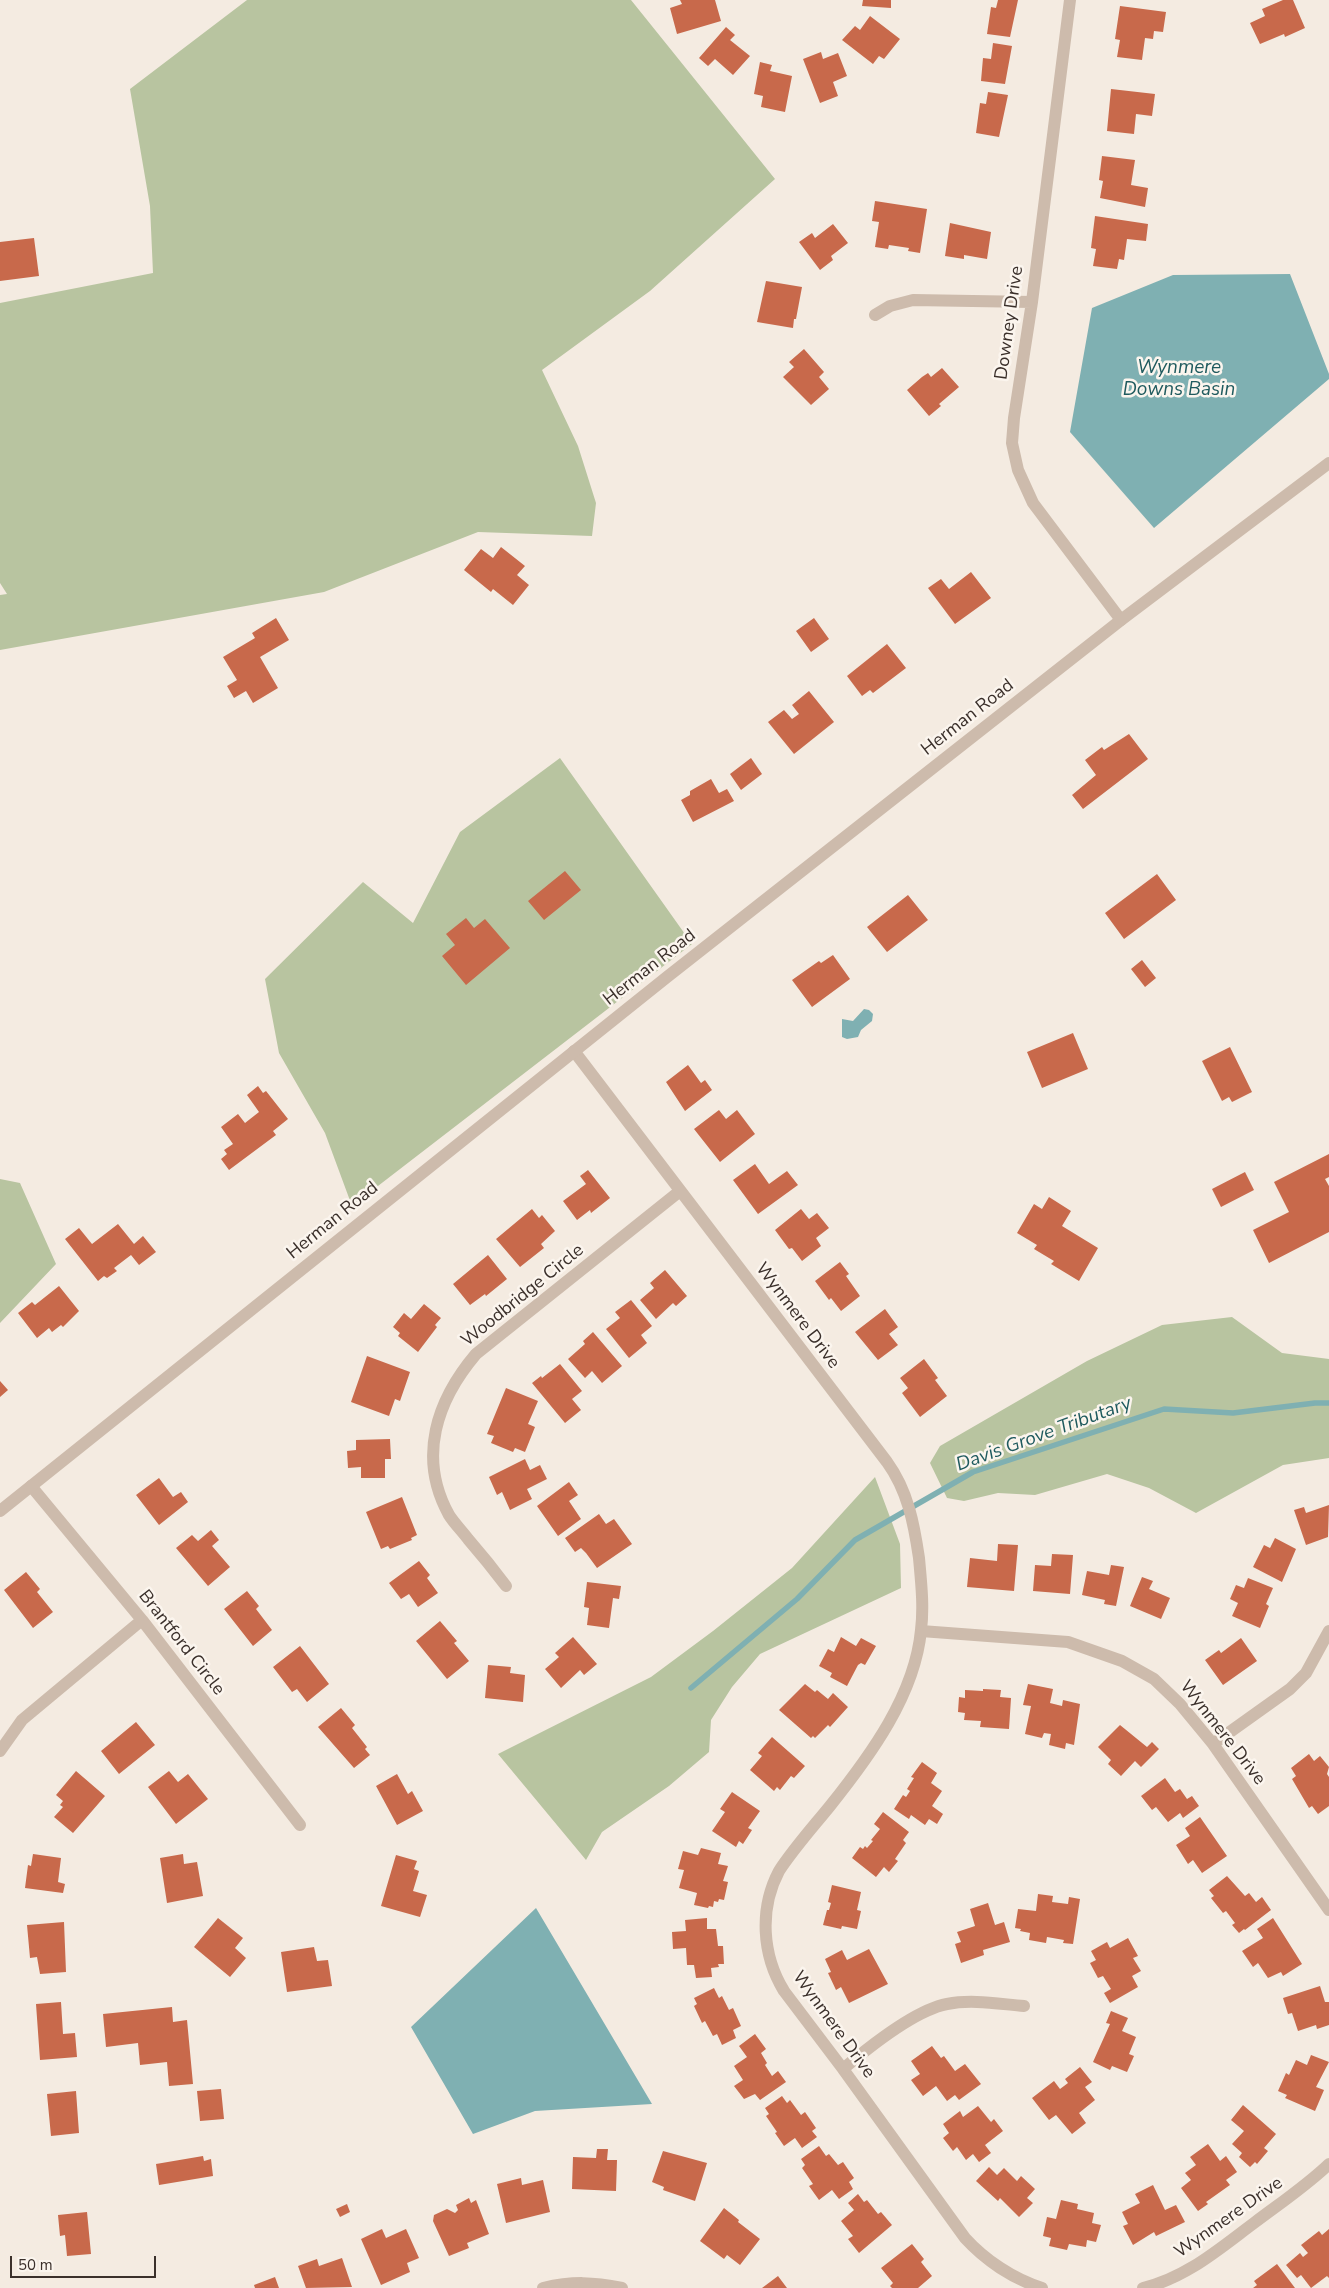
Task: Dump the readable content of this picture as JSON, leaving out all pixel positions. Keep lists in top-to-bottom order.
{
  "streets": {
    "street": [
      "Downey Drive",
      "Herman Road",
      "Woodbridge Circle",
      "Wynmere Drive",
      "Brantford Circle"
    ]
  },
  "crossings": [
    ["Downey Drive", "Herman Road"],
    ["Herman Road", "Wynmere Drive"],
    ["Herman Road", "Brantford Circle"],
    ["Woodbridge Circle", "Wynmere Drive"]
  ],
  "water": ["Wynmere Downs Basin", "Davis Grove Tributary"],
  "scale_bar": "50 m"
}
